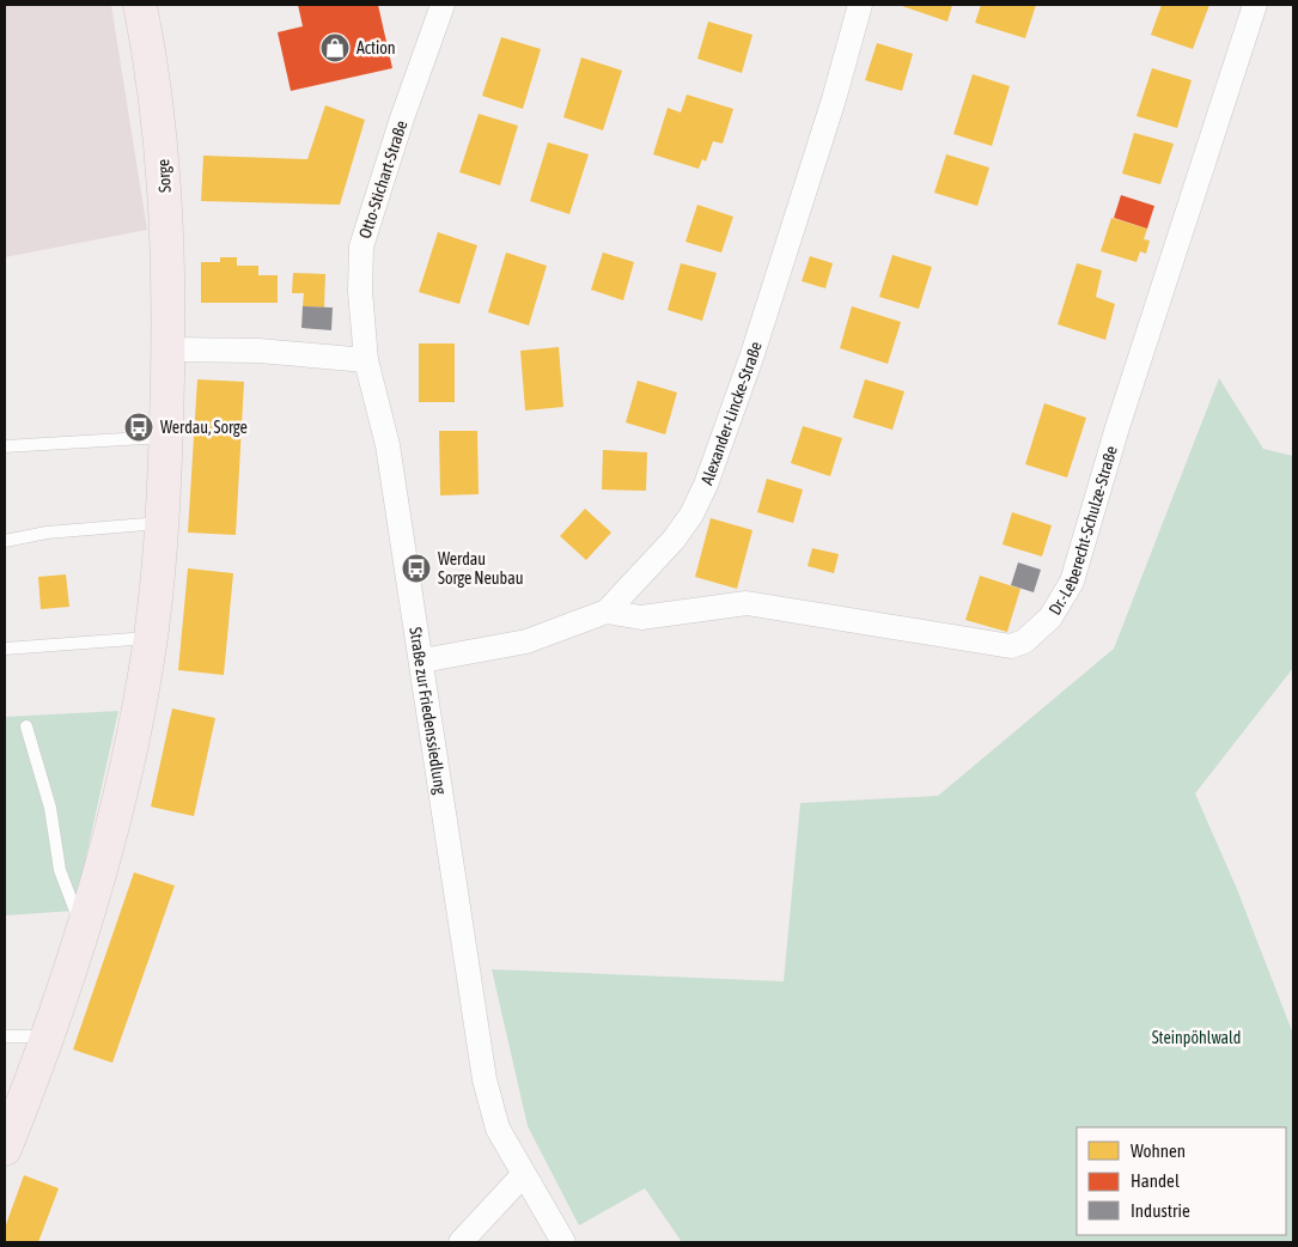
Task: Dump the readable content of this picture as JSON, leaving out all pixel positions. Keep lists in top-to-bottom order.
{
  "streets": {
    "main road": ["Sorge"],
    "street": [
      "Otto-Stichart-Straße",
      "Alexander-Lincke-Straße",
      "Dr.-Leberecht-Schulze-Straße",
      "Straße zur Friedenssiedlung"
    ]
  },
  "crossings": [
    ["Otto-Stichart-Straße", "Straße zur Friedenssiedlung"],
    ["Alexander-Lincke-Straße", "Dr.-Leberecht-Schulze-Straße"],
    ["Alexander-Lincke-Straße", "Straße zur Friedenssiedlung"]
  ],
  "parks": ["Steinpöhlwald"],
  "places": {
    "shop": ["Action"],
    "bus stop": ["Werdau, Sorge", "Werdau Sorge Neubau"]
  },
  "legend": ["Wohnen", "Handel", "Industrie"]
}
